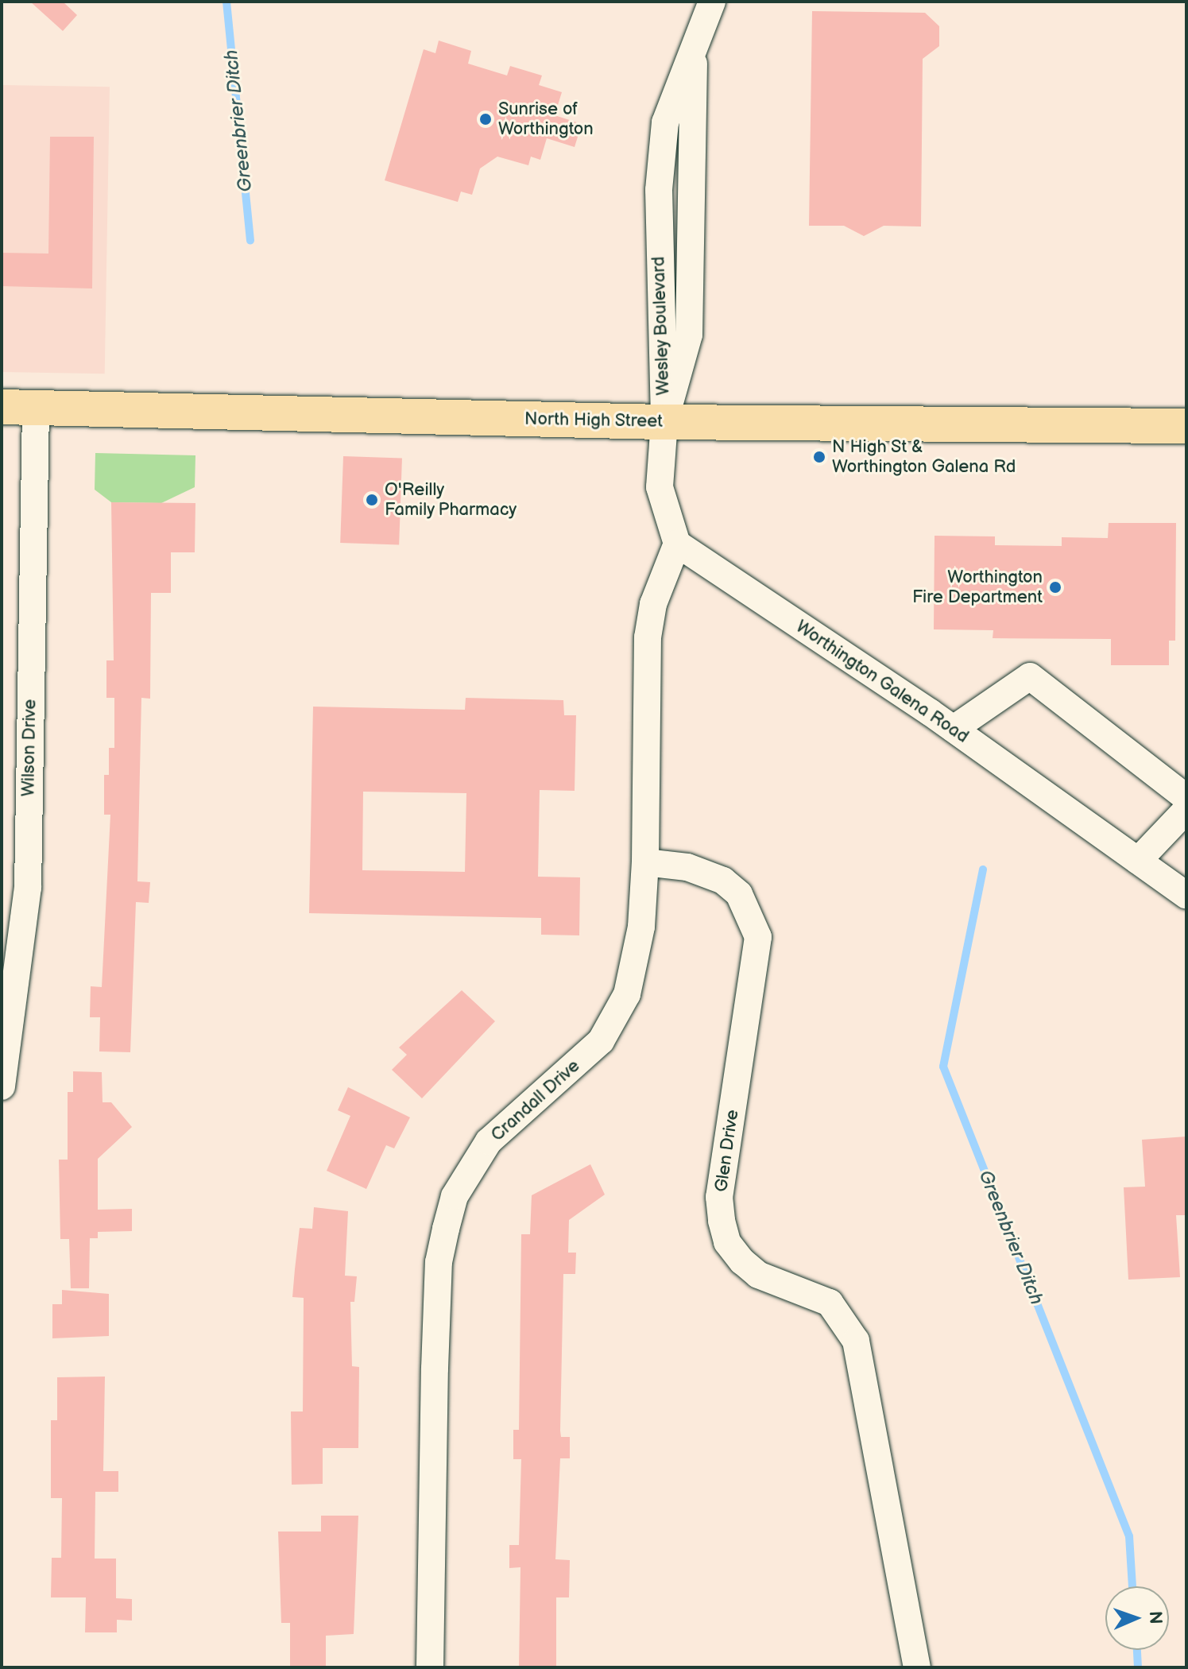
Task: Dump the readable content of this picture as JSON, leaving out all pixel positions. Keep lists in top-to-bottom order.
{
  "streets": {
    "main road": ["North High Street"],
    "street": [
      "Wesley Boulevard",
      "Worthington Galena Road",
      "Wilson Drive",
      "Crandall Drive",
      "Glen Drive"
    ]
  },
  "crossings": [
    ["Wesley Boulevard", "North High Street"],
    ["North High Street", "Wilson Drive"],
    ["Worthington Galena Road", "Crandall Drive"],
    ["Crandall Drive", "Glen Drive"]
  ],
  "water": ["Greenbrier Ditch"],
  "places": [
    "Sunrise of Worthington",
    "N High St & Worthington Galena Rd",
    "O'Reilly Family Pharmacy",
    "Worthington Fire Department"
  ],
  "north": "right"
}
